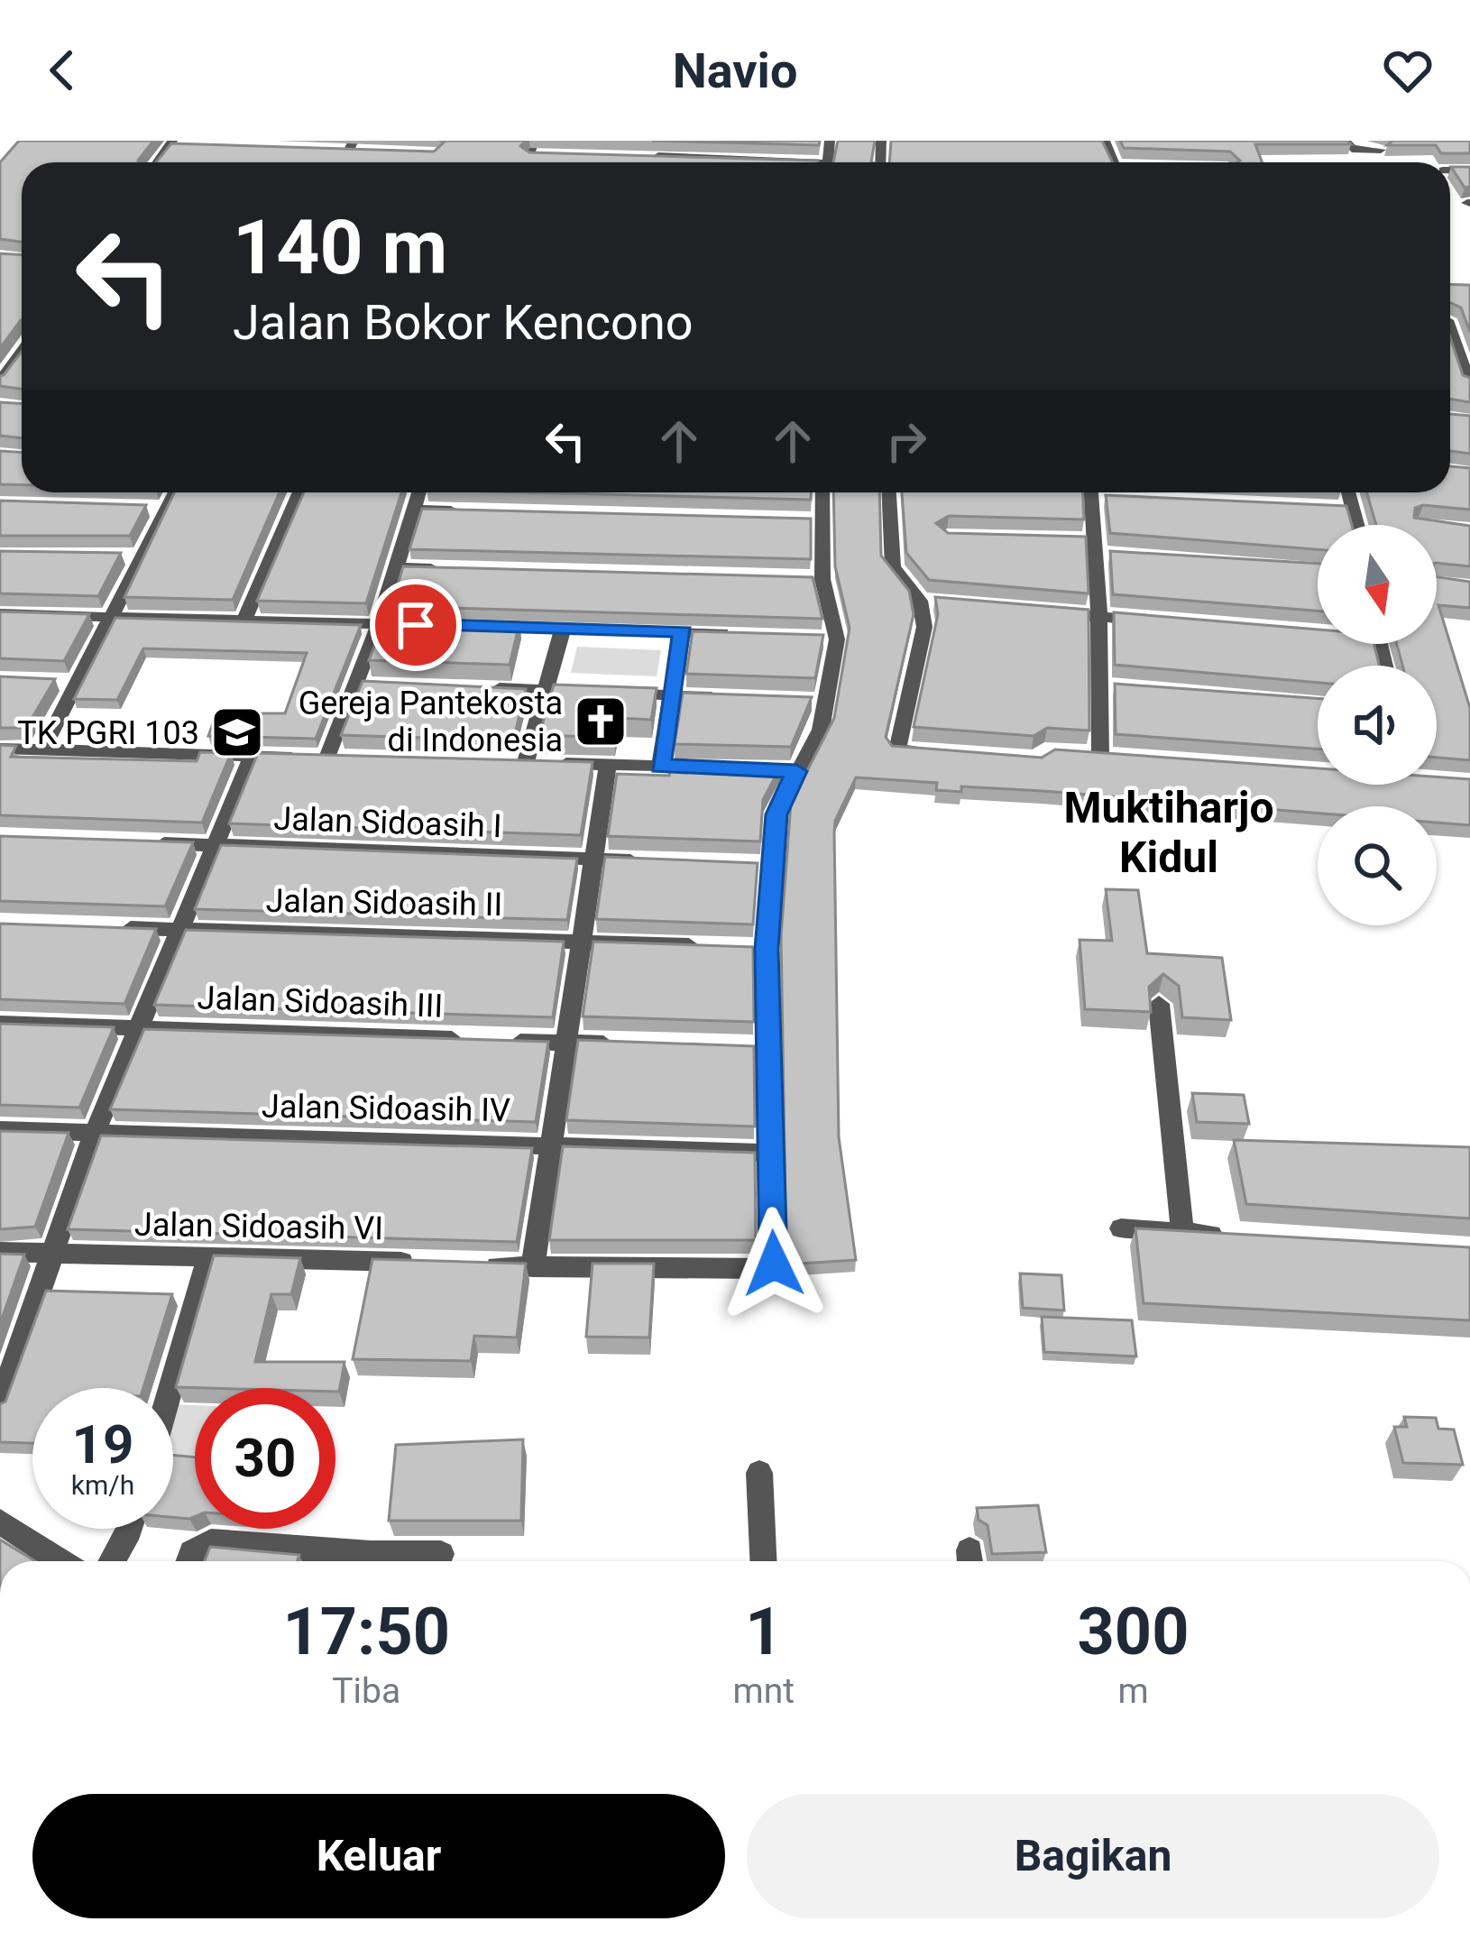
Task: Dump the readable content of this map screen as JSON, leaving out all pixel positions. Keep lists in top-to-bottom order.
{
  "streets": {
    "street": [
      "Jalan Sidoasih I",
      "Jalan Sidoasih II",
      "Jalan Sidoasih III",
      "Jalan Sidoasih IV",
      "Jalan Sidoasih VI"
    ]
  },
  "districts": ["Muktiharjo Kidul"],
  "places": {
    "church": ["Gereja Pantekosta di Indonesia"],
    "school or university": ["TK PGRI 103"]
  },
  "north": "bottom",
  "page": {
    "header": "Navio",
    "turn": ["140 m", "Jalan Bokor Kencono"],
    "speed": "19 km/h",
    "limit": "30",
    "eta": [
      "17:50",
      "Tiba",
      "1",
      "mnt",
      "300",
      "m"
    ],
    "buttons": ["Keluar", "Bagikan"]
  }
}
